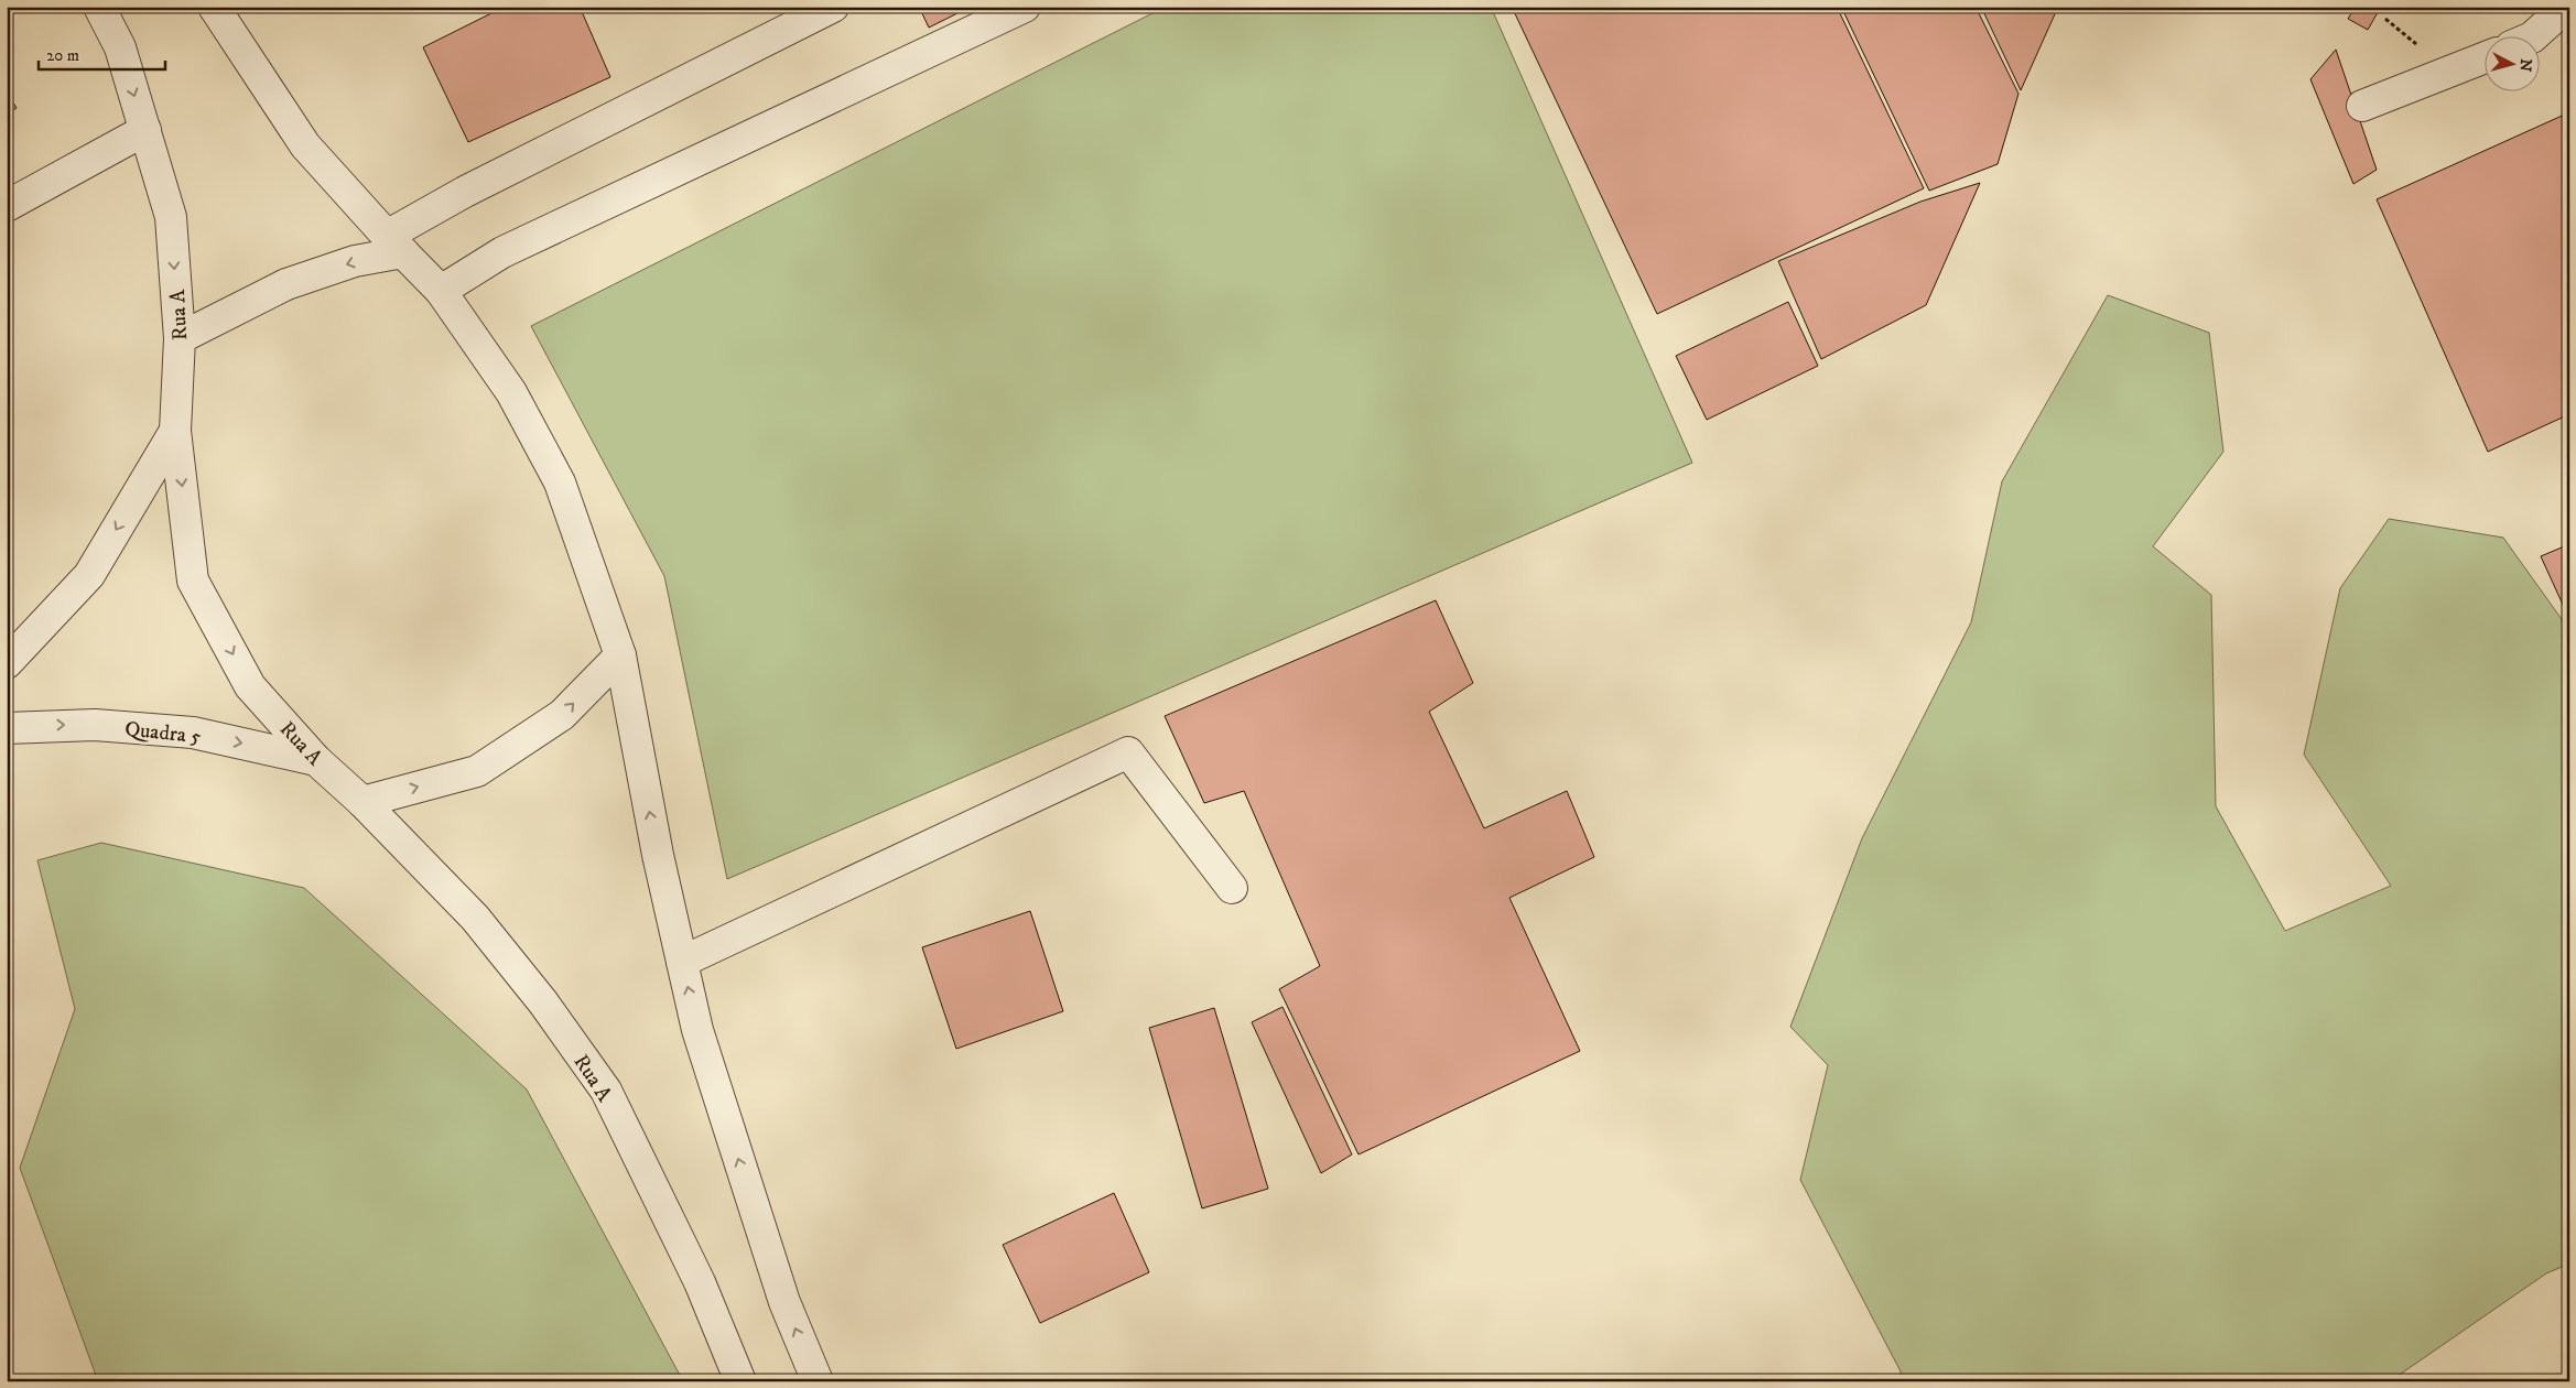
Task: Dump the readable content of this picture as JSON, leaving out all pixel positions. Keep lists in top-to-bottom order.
{
  "streets": {
    "street": ["Rua A", "Quadra 5"]
  },
  "crossings": [
    ["Rua A", "Quadra 5"]
  ],
  "one_way": ["Quadra 5"],
  "scale_bar": "20 m",
  "north": "right"
}
